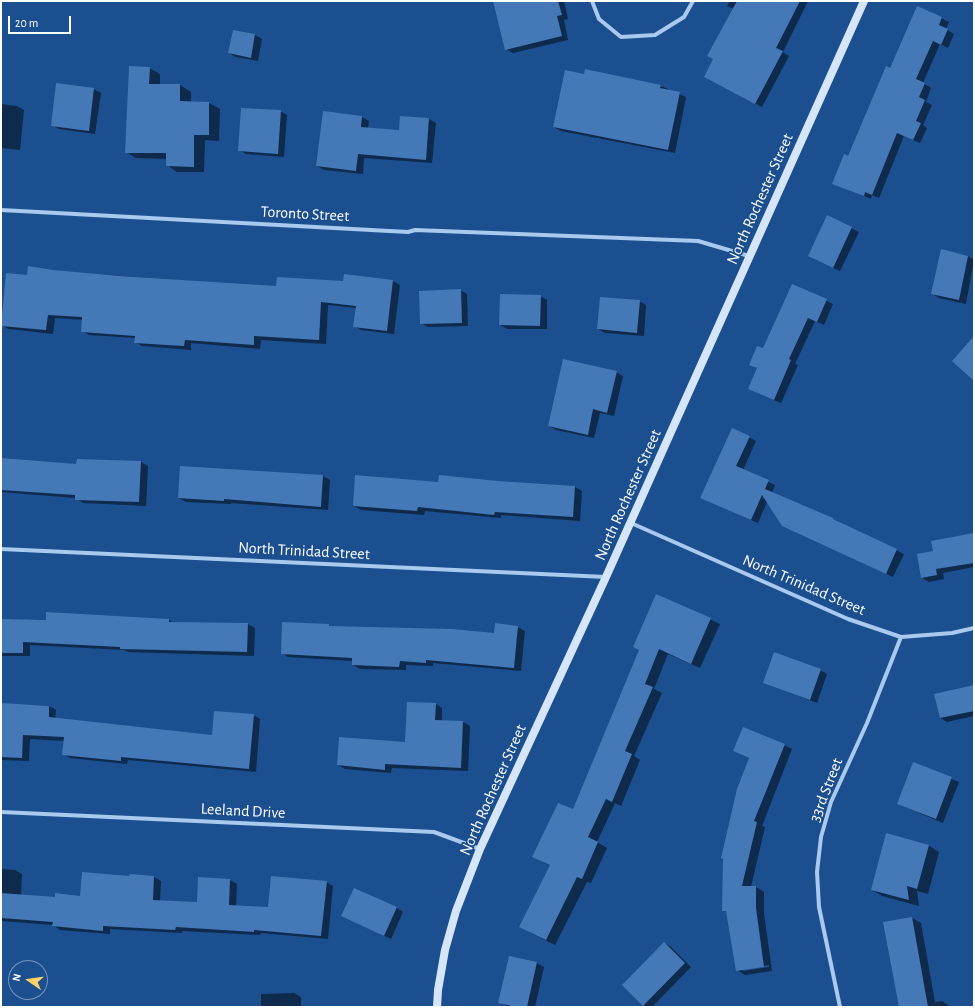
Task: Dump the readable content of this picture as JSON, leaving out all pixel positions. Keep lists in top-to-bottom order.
{
  "streets": {
    "street": [
      "North Rochester Street",
      "Toronto Street",
      "North Trinidad Street",
      "33rd Street",
      "Leeland Drive"
    ]
  },
  "crossings": [
    ["North Rochester Street", "Toronto Street"],
    ["North Rochester Street", "North Trinidad Street"],
    ["North Rochester Street", "Leeland Drive"],
    ["North Trinidad Street", "33rd Street"]
  ],
  "scale_bar": "20 m",
  "north": "left"
}
